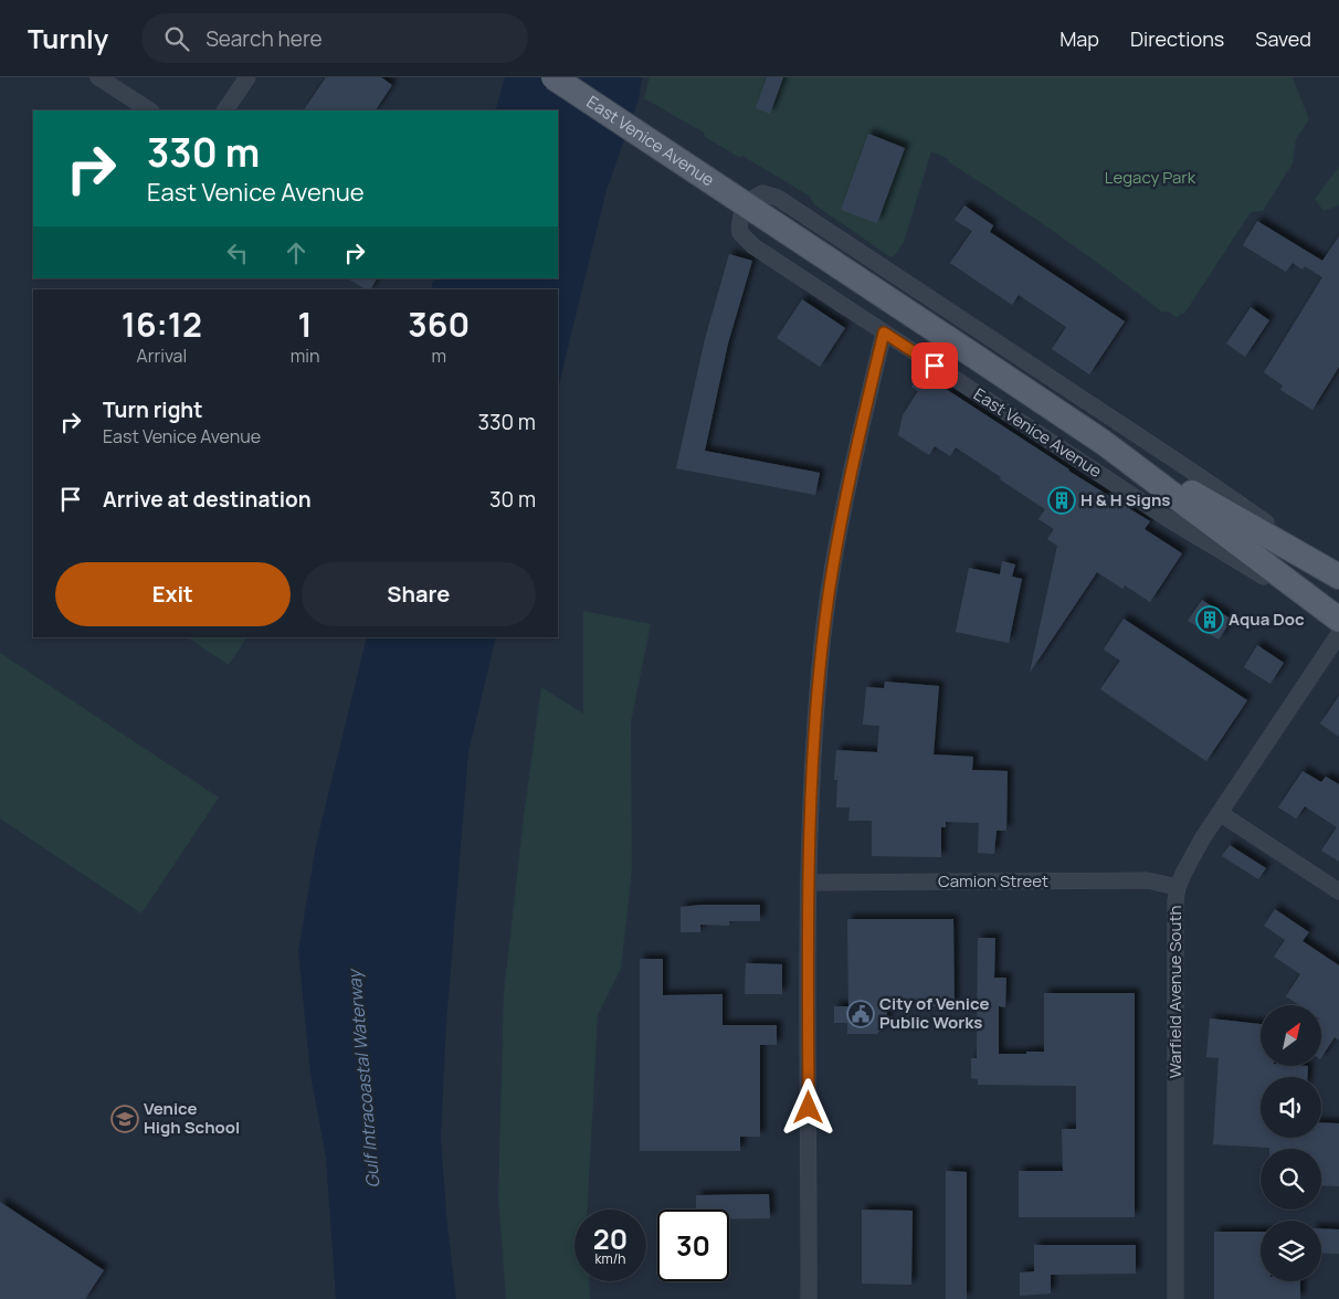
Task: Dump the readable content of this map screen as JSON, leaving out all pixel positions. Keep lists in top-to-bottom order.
{
  "streets": {
    "main road": ["East Venice Avenue"],
    "street": ["Camion Street", "Warfield Avenue South"]
  },
  "crossings": [
    ["Camion Street", "Warfield Avenue South"]
  ],
  "water": ["Gulf Intracoastal Waterway"],
  "parks": ["Legacy Park"],
  "places": {
    "building": ["H & H Signs", "Aqua Doc"],
    "public building": ["City of Venice Public Works"],
    "school or university": ["Venice High School"]
  },
  "north": "top right",
  "page": {
    "header": "Turnly",
    "search": "Search here",
    "nav": ["Map", "Directions", "Saved"],
    "turn": ["330 m", "East Venice Avenue"],
    "eta": [
      "16:12",
      "Arrival",
      "1",
      "min",
      "360",
      "m"
    ],
    "list": [
      {
        "name": "Turn right",
        "note": "East Venice Avenue",
        "value": "330 m"
      },
      {
        "name": "Arrive at destination",
        "value": "30 m"
      }
    ],
    "buttons": ["Exit", "Share"],
    "speed": "20 km/h",
    "limit": "30"
  }
}
